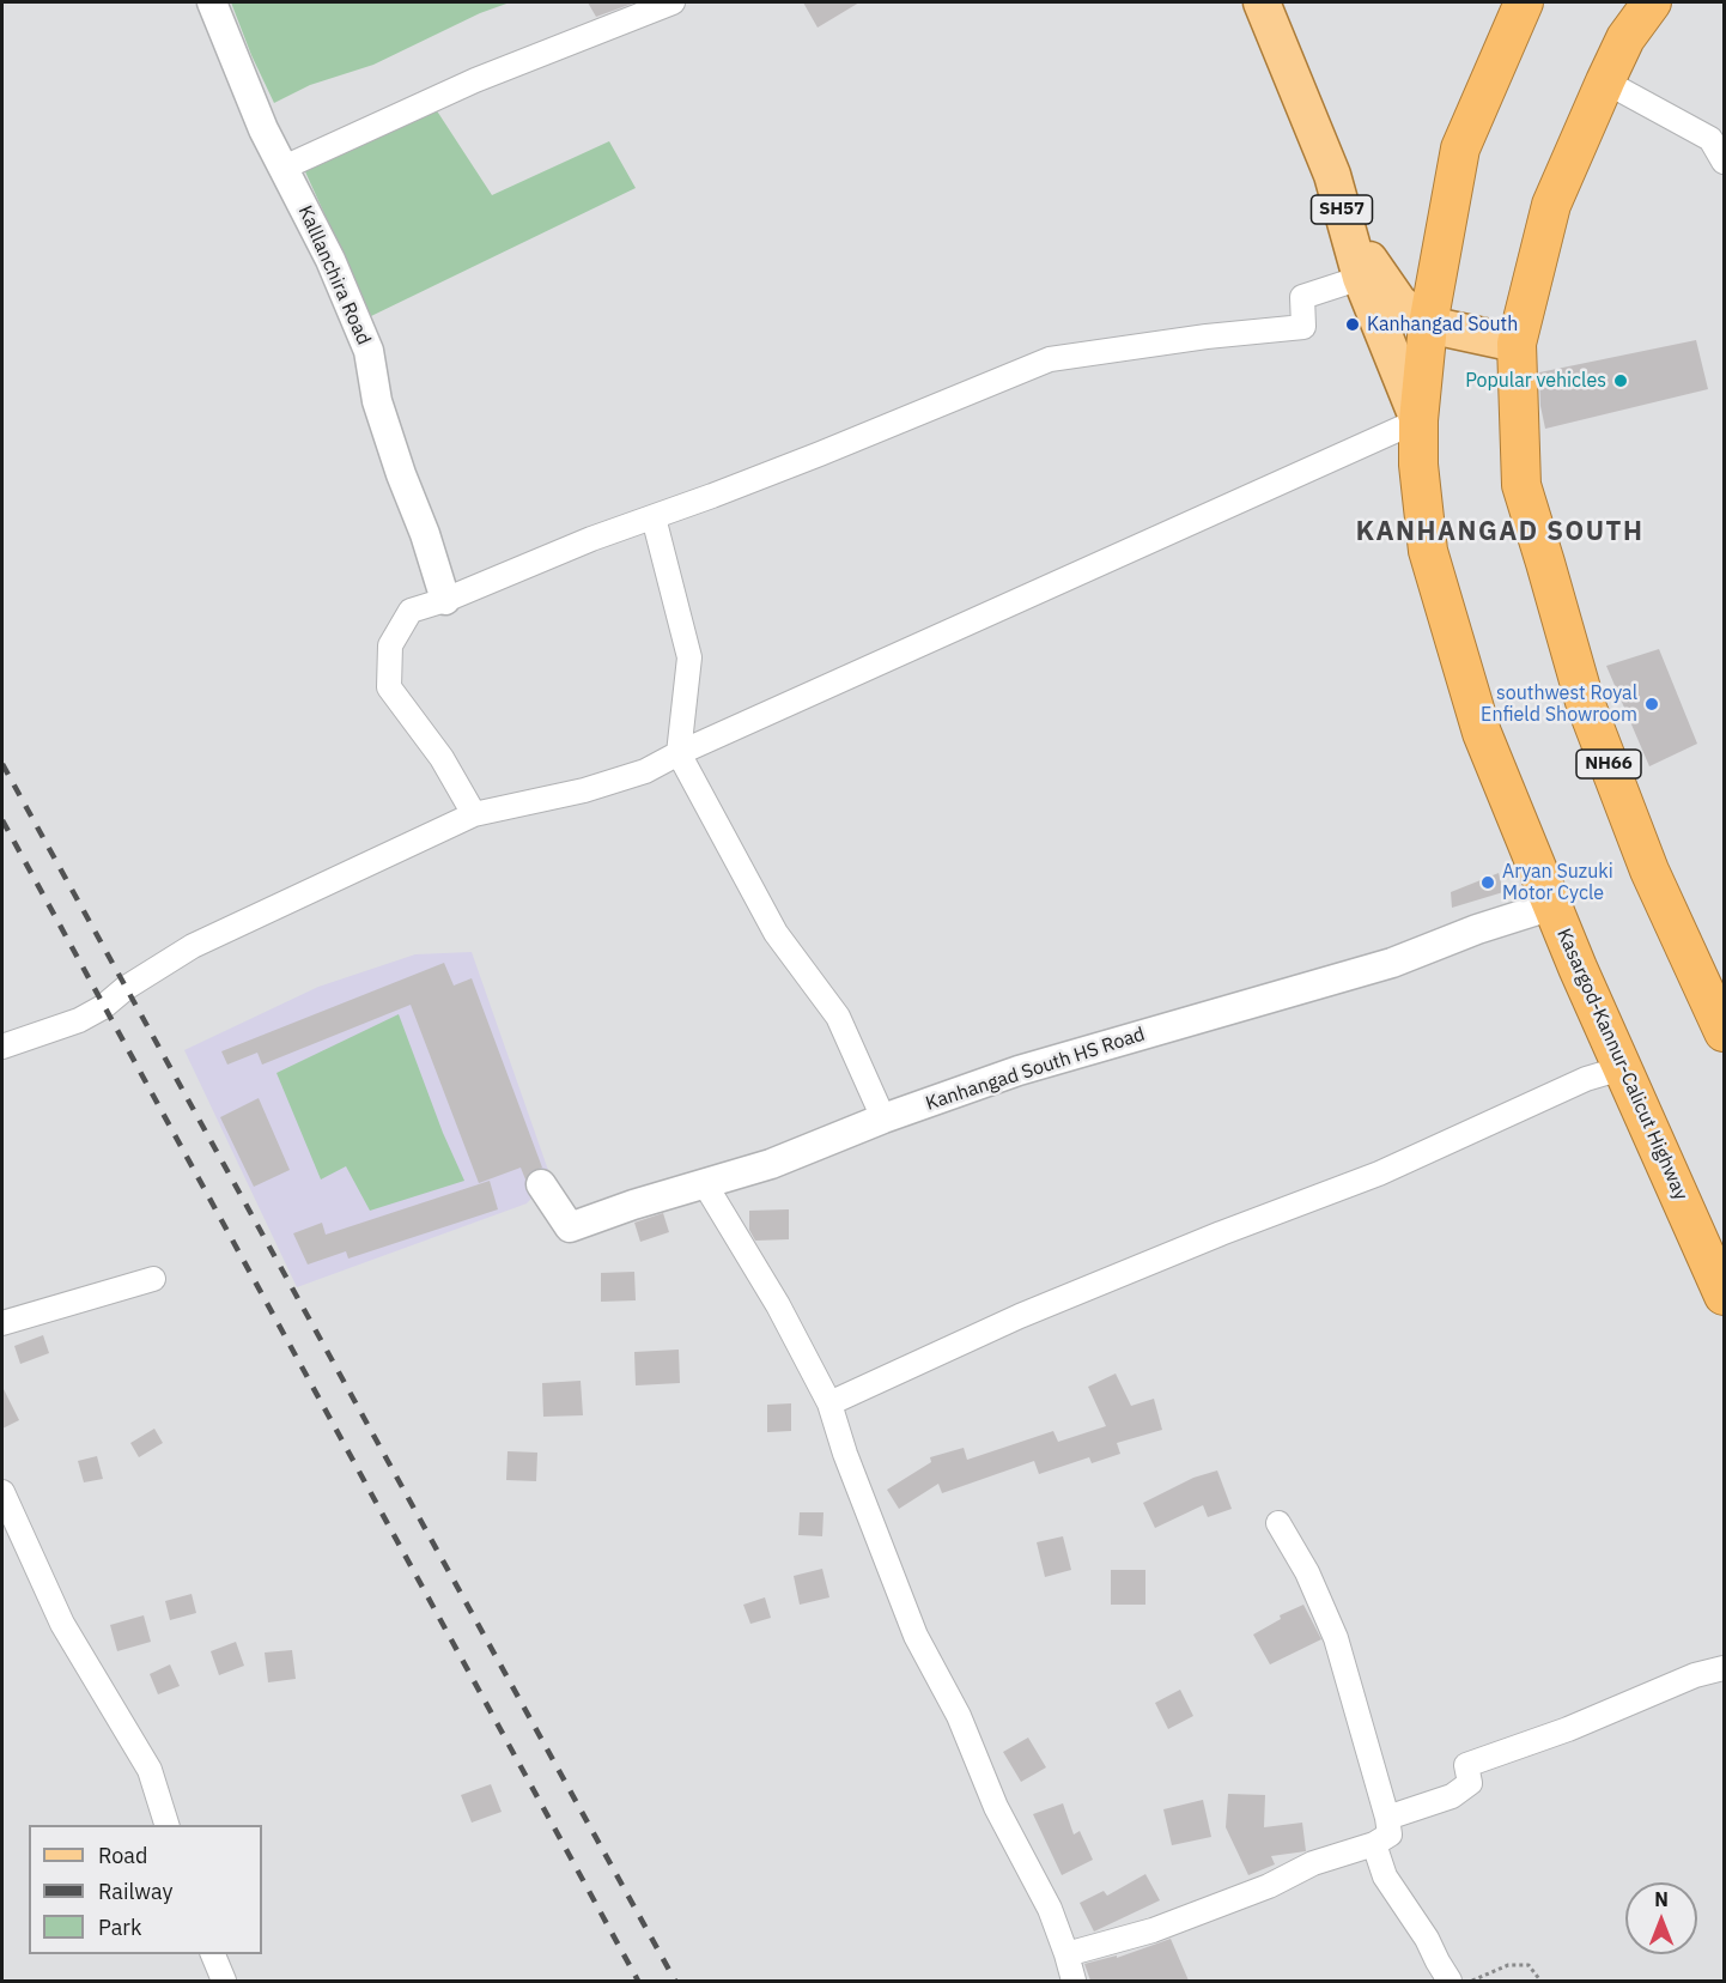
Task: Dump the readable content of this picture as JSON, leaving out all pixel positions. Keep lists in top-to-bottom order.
{
  "streets": {
    "highway": ["NH66", "Kasargod-Kannur-Calicut Highway"],
    "main road": ["SH57"],
    "street": ["Kalllanchira Road", "Kanhangad South HS Road"]
  },
  "crossings": [
    ["SH57", "NH66"],
    ["SH57", "Kasargod-Kannur-Calicut Highway"],
    ["Kasargod-Kannur-Calicut Highway", "Kanhangad South HS Road"]
  ],
  "districts": ["KANHANGAD SOUTH"],
  "places": [
    "Kanhangad South",
    "Popular vehicles",
    "southwest Royal Enfield Showroom",
    "Aryan Suzuki Motor Cycle"
  ],
  "legend": ["Road", "Railway", "Park"],
  "north": "top"
}
